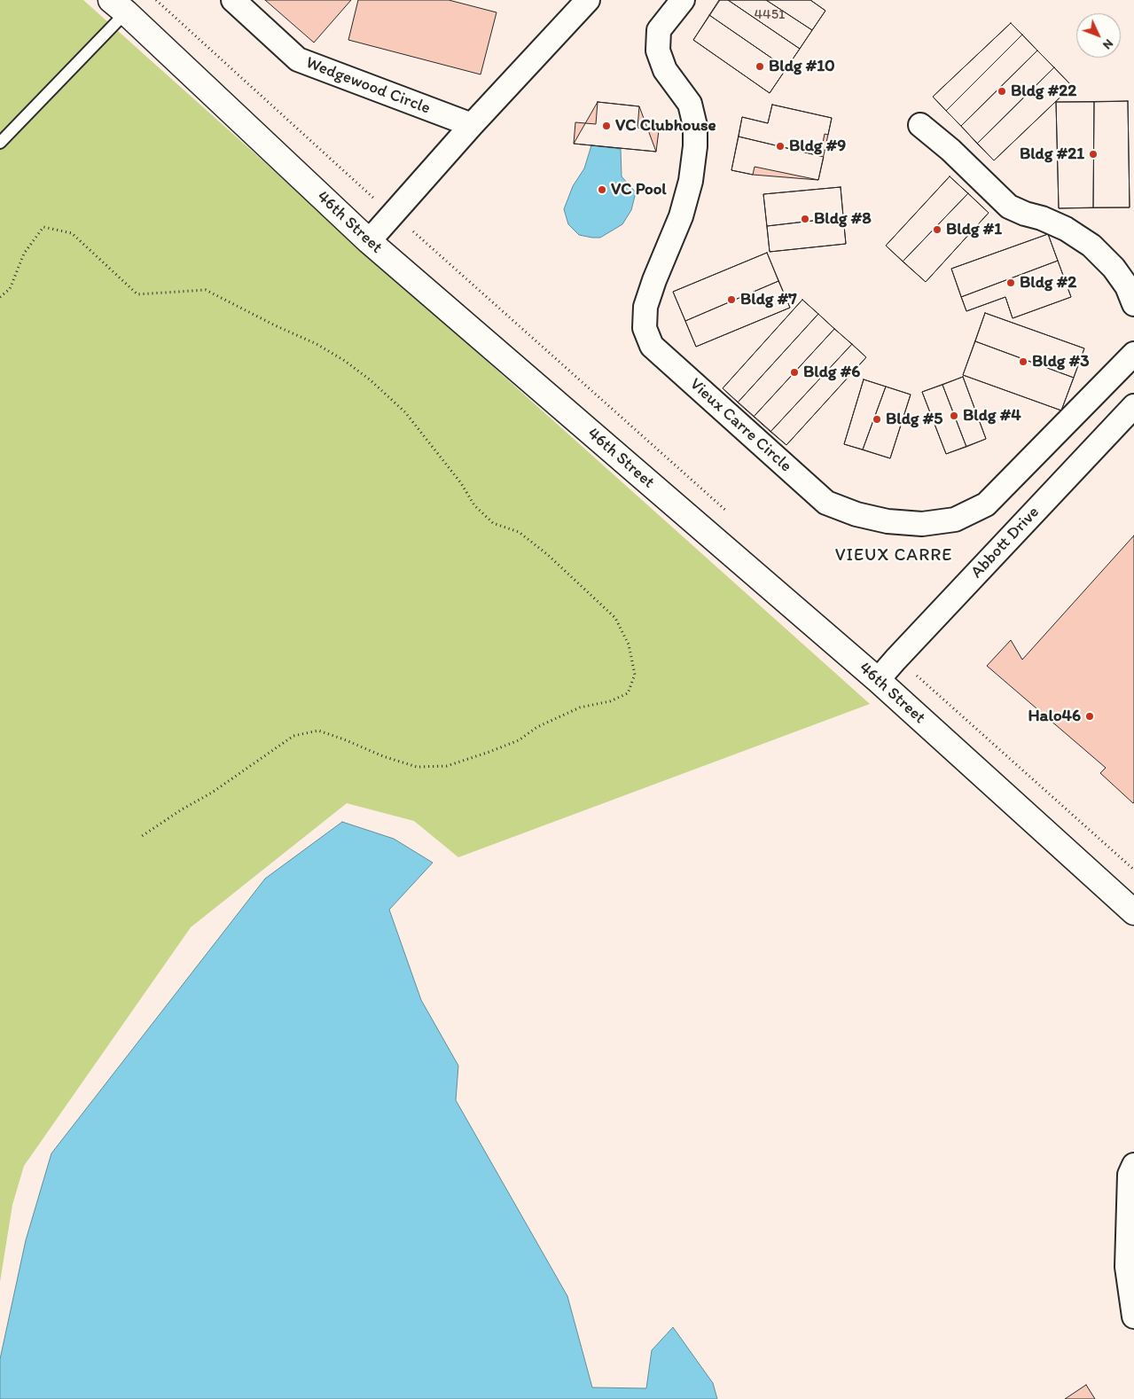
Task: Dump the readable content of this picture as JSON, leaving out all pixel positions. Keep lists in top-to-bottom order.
{
  "streets": {
    "street": [
      "Wedgewood Circle",
      "46th Street",
      "Vieux Carre Circle",
      "Abbott Drive"
    ]
  },
  "crossings": [
    ["46th Street", "Abbott Drive"]
  ],
  "districts": ["VIEUX CARRE"],
  "places": [
    "Bldg #10",
    "Bldg #22",
    "VC Clubhouse",
    "Bldg #9",
    "Bldg #21",
    "VC Pool",
    "Bldg #8",
    "Bldg #1",
    "Bldg #2",
    "Bldg #7",
    "Bldg #3",
    "Bldg #6",
    "Bldg #4",
    "Bldg #5",
    "Halo46"
  ],
  "house_numbers": ["4451"],
  "north": "bottom right"
}
